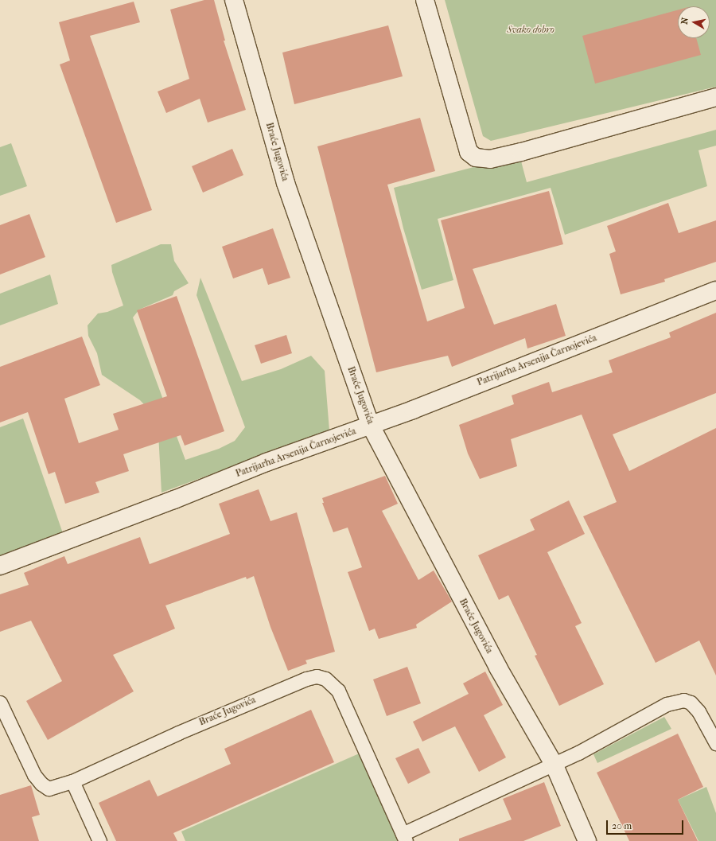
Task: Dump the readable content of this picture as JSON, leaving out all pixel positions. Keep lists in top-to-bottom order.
{
  "streets": {
    "street": ["Braće Jugovića", "Patrijarha Arsenija Čarnojevića"]
  },
  "crossings": [
    ["Braće Jugovića", "Patrijarha Arsenija Čarnojevića"]
  ],
  "parks": ["Svako dobro"],
  "scale_bar": "20 m",
  "north": "left"
}
